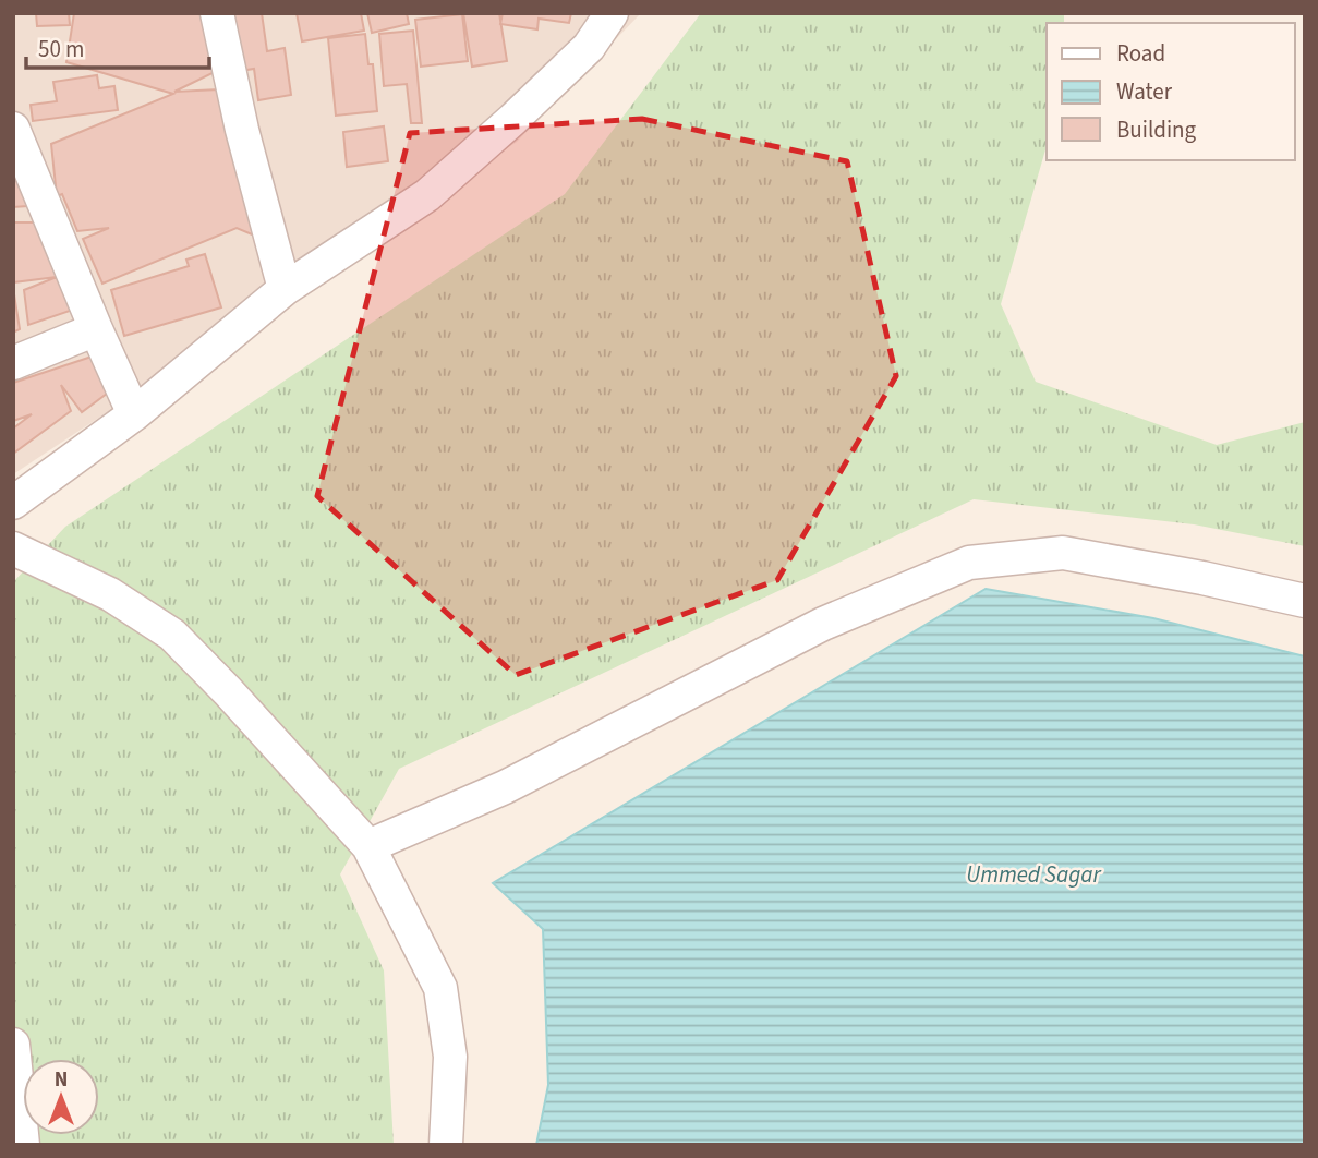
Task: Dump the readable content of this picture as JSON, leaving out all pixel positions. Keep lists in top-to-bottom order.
{
  "water": ["Ummed Sagar"],
  "legend": ["Road", "Water", "Building"],
  "scale_bar": "50 m",
  "north": "top"
}
